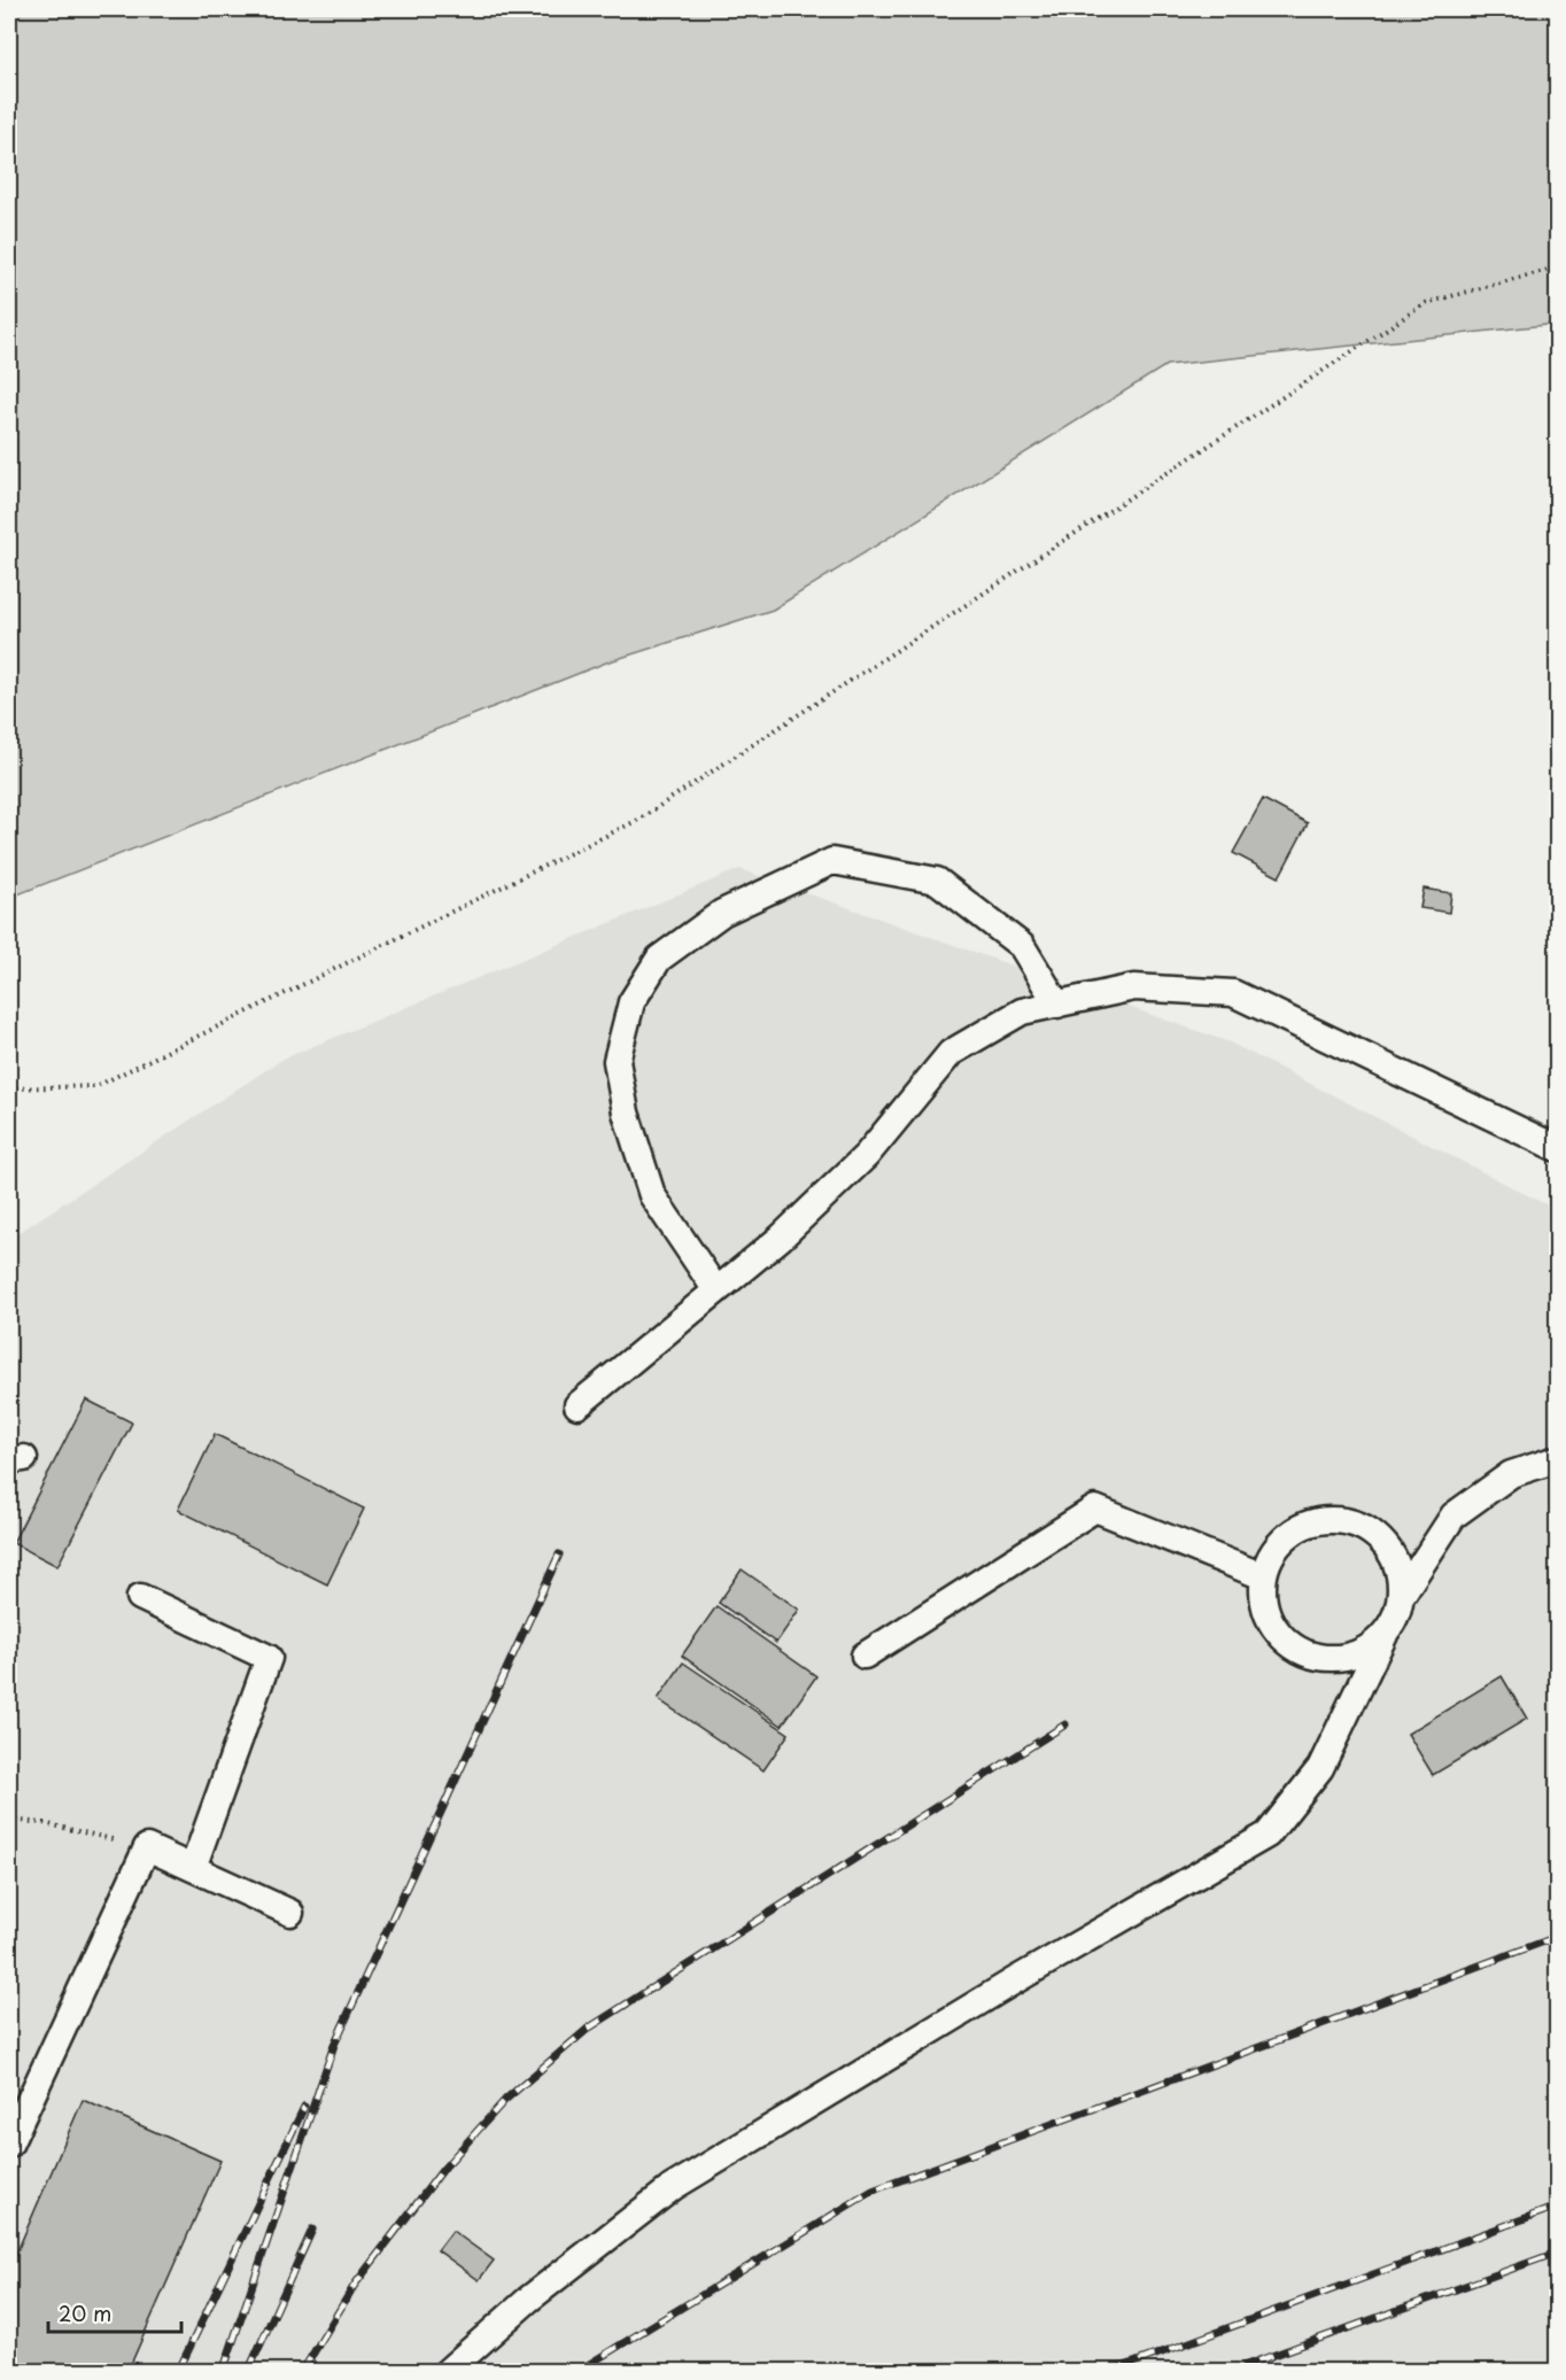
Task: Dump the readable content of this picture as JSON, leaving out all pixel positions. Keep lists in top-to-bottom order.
{
  "scale_bar": "20 m"
}
